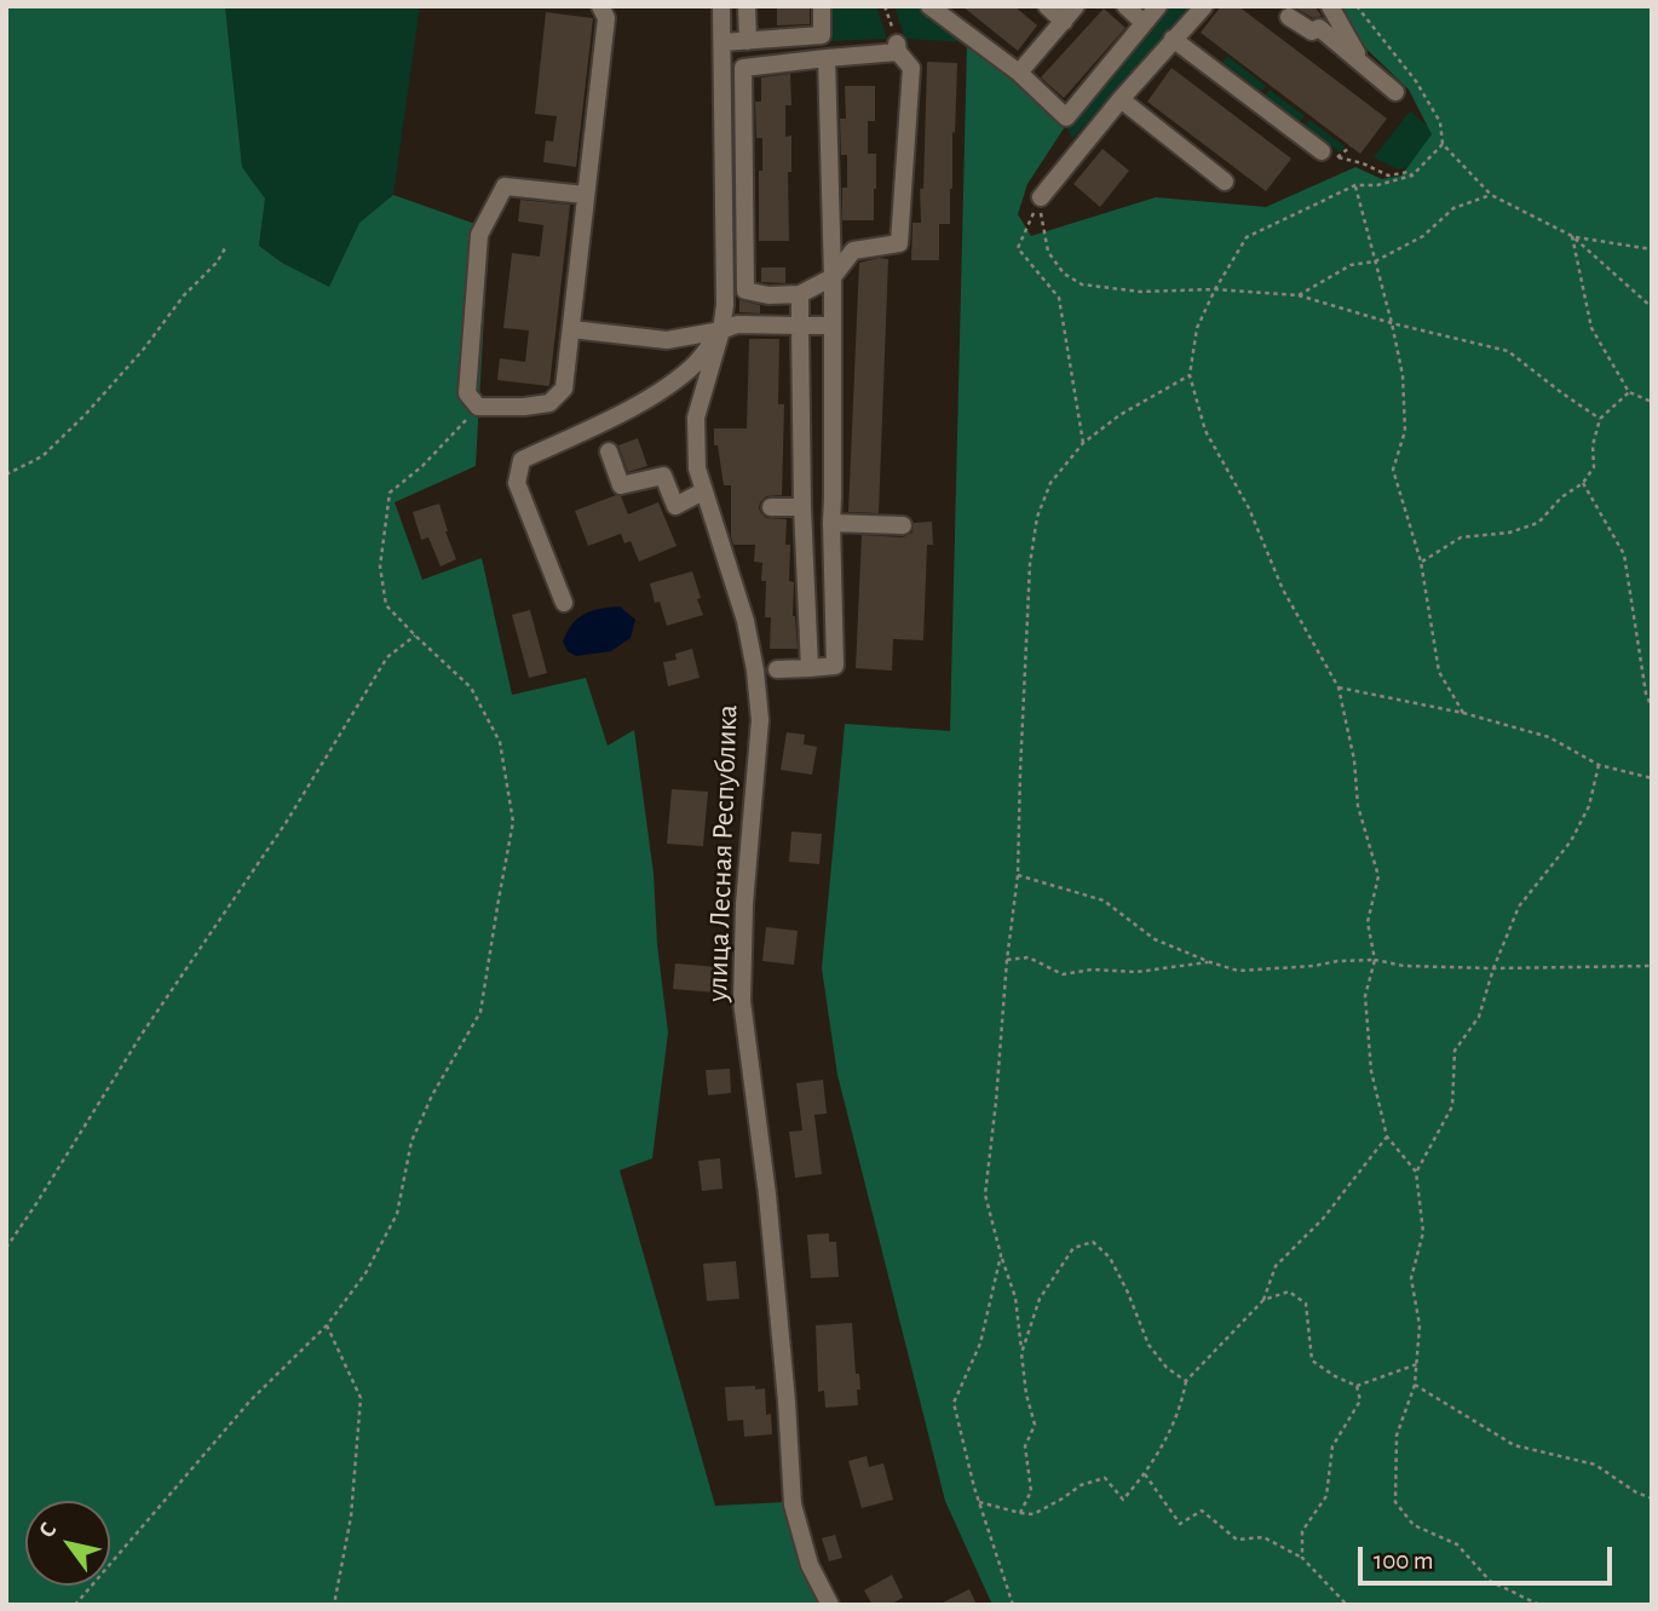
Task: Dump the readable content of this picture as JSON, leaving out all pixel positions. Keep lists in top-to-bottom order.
{
  "streets": {
    "street": ["улица Лесная Республика"]
  },
  "scale_bar": "100 m",
  "north": "top left"
}
